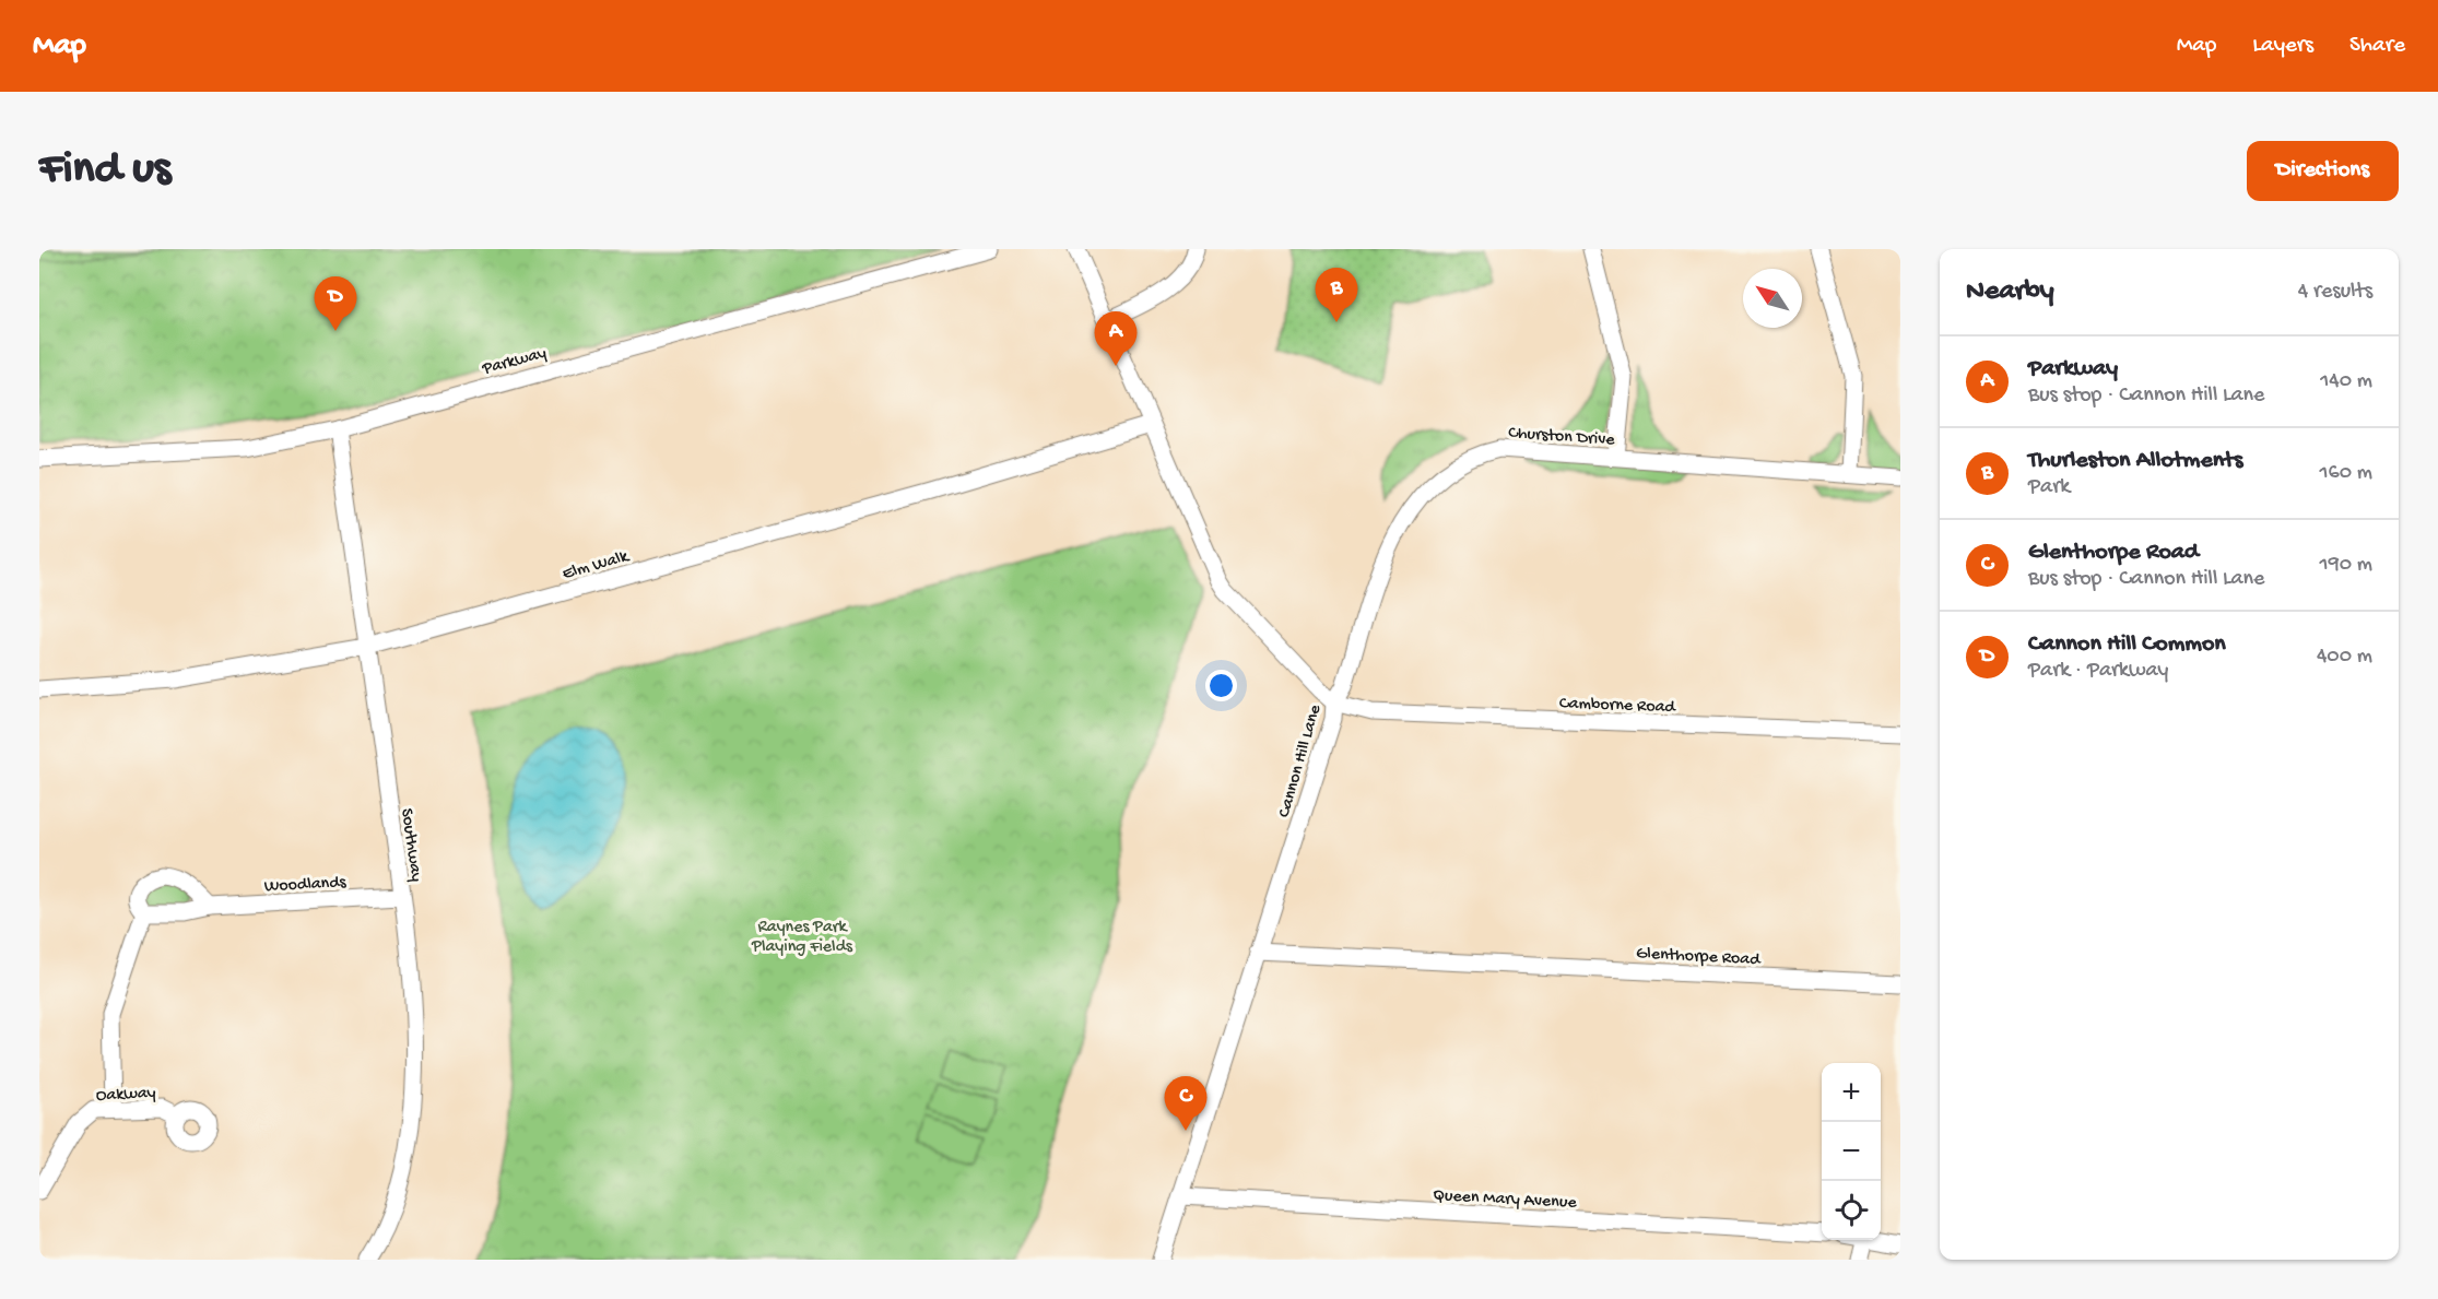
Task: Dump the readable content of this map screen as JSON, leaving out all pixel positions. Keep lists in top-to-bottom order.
{
  "streets": {
    "street": [
      "Parkway",
      "Churston Drive",
      "Elm Walk",
      "Camborne Road",
      "Cannon Hill Lane",
      "Southway",
      "Woodlands",
      "Glenthorpe Road",
      "Oakway",
      "Queen Mary Avenue"
    ]
  },
  "crossings": [
    ["Parkway", "Southway"],
    ["Churston Drive", "Camborne Road"],
    ["Churston Drive", "Cannon Hill Lane"],
    ["Elm Walk", "Cannon Hill Lane"],
    ["Elm Walk", "Southway"],
    ["Camborne Road", "Cannon Hill Lane"],
    ["Cannon Hill Lane", "Glenthorpe Road"],
    ["Cannon Hill Lane", "Queen Mary Avenue"],
    ["Southway", "Woodlands"]
  ],
  "parks": ["Raynes Park Playing Fields"],
  "north": "top left",
  "page": {
    "header": "Map",
    "nav": ["Map", "Layers", "Share"],
    "buttons": "Directions",
    "title": "Find us",
    "heading": ["Nearby", "4 results"],
    "pins": [
      "B",
      "D",
      "A",
      "C"
    ],
    "list": [
      {
        "mark": "A",
        "name": "Parkway",
        "note": "Bus stop · Cannon Hill Lane",
        "value": "140 m"
      },
      {
        "mark": "B",
        "name": "Thurleston Allotments",
        "note": "Park",
        "value": "160 m"
      },
      {
        "mark": "C",
        "name": "Glenthorpe Road",
        "note": "Bus stop · Cannon Hill Lane",
        "value": "190 m"
      },
      {
        "mark": "D",
        "name": "Cannon Hill Common",
        "note": "Park · Parkway",
        "value": "400 m"
      }
    ],
    "map_buttons": ["+", "−"]
  }
}
